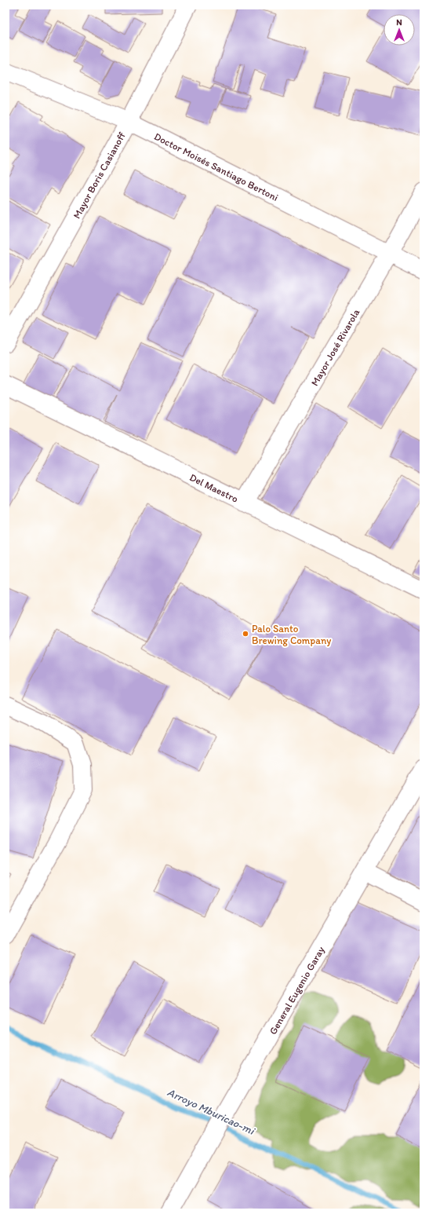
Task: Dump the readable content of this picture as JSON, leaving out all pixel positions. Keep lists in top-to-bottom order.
{
  "streets": {
    "street": [
      "Doctor Moisés Santiago Bertoni",
      "Mayor Boris Casianoff",
      "Mayor José Rivarola",
      "Del Maestro",
      "General Eugenio Garay"
    ]
  },
  "crossings": [
    ["Doctor Moisés Santiago Bertoni", "Mayor Boris Casianoff"],
    ["Doctor Moisés Santiago Bertoni", "Mayor José Rivarola"],
    ["Mayor José Rivarola", "Del Maestro"]
  ],
  "water": ["Arroyo Mburicao-mi"],
  "places": ["Palo Santo Brewing Company"],
  "north": "top"
}
